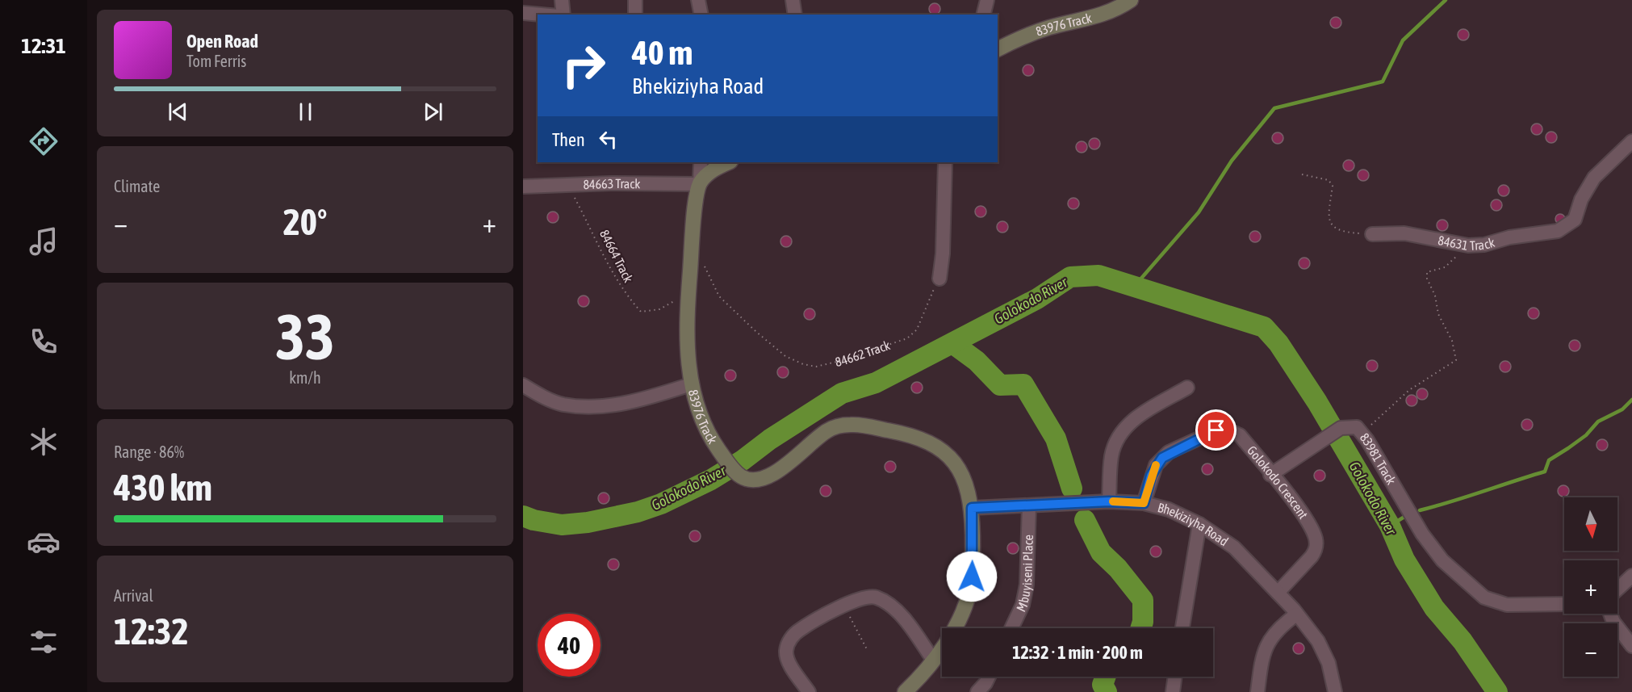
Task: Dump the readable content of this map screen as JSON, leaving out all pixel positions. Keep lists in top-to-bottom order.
{
  "streets": {
    "street": [
      "83976 Track",
      "84663 Track",
      "84631 Track",
      "83981 Track",
      "Golokodo Crescent",
      "Bhekiziyha Road",
      "Mbuyiseni Place"
    ],
    "path": ["84664 Track", "84662 Track"]
  },
  "crossings": [
    ["83976 Track", "84663 Track"],
    ["83976 Track", "84664 Track"],
    ["83976 Track", "Bhekiziyha Road"],
    ["84663 Track", "84664 Track"],
    ["84631 Track", "83981 Track"],
    ["Golokodo Crescent", "Bhekiziyha Road"],
    ["Bhekiziyha Road", "Mbuyiseni Place"]
  ],
  "water": ["Golokodo River"],
  "north": "bottom",
  "page": {
    "tabs": "12:31",
    "turn": ["40 m", "Bhekiziyha Road"],
    "song": ["Open Road", "Tom Ferris"],
    "then": "Then",
    "tile": [
      "Climate",
      ["33", "km/h"],
      ["Range · 86%", "430 km"],
      ["Arrival", "12:32"]
    ],
    "heat": ["−", "20°", "+"],
    "map_buttons": ["+", "−"],
    "limit": "40",
    "trip": "12:32 · 1 min · 200 m"
  }
}
